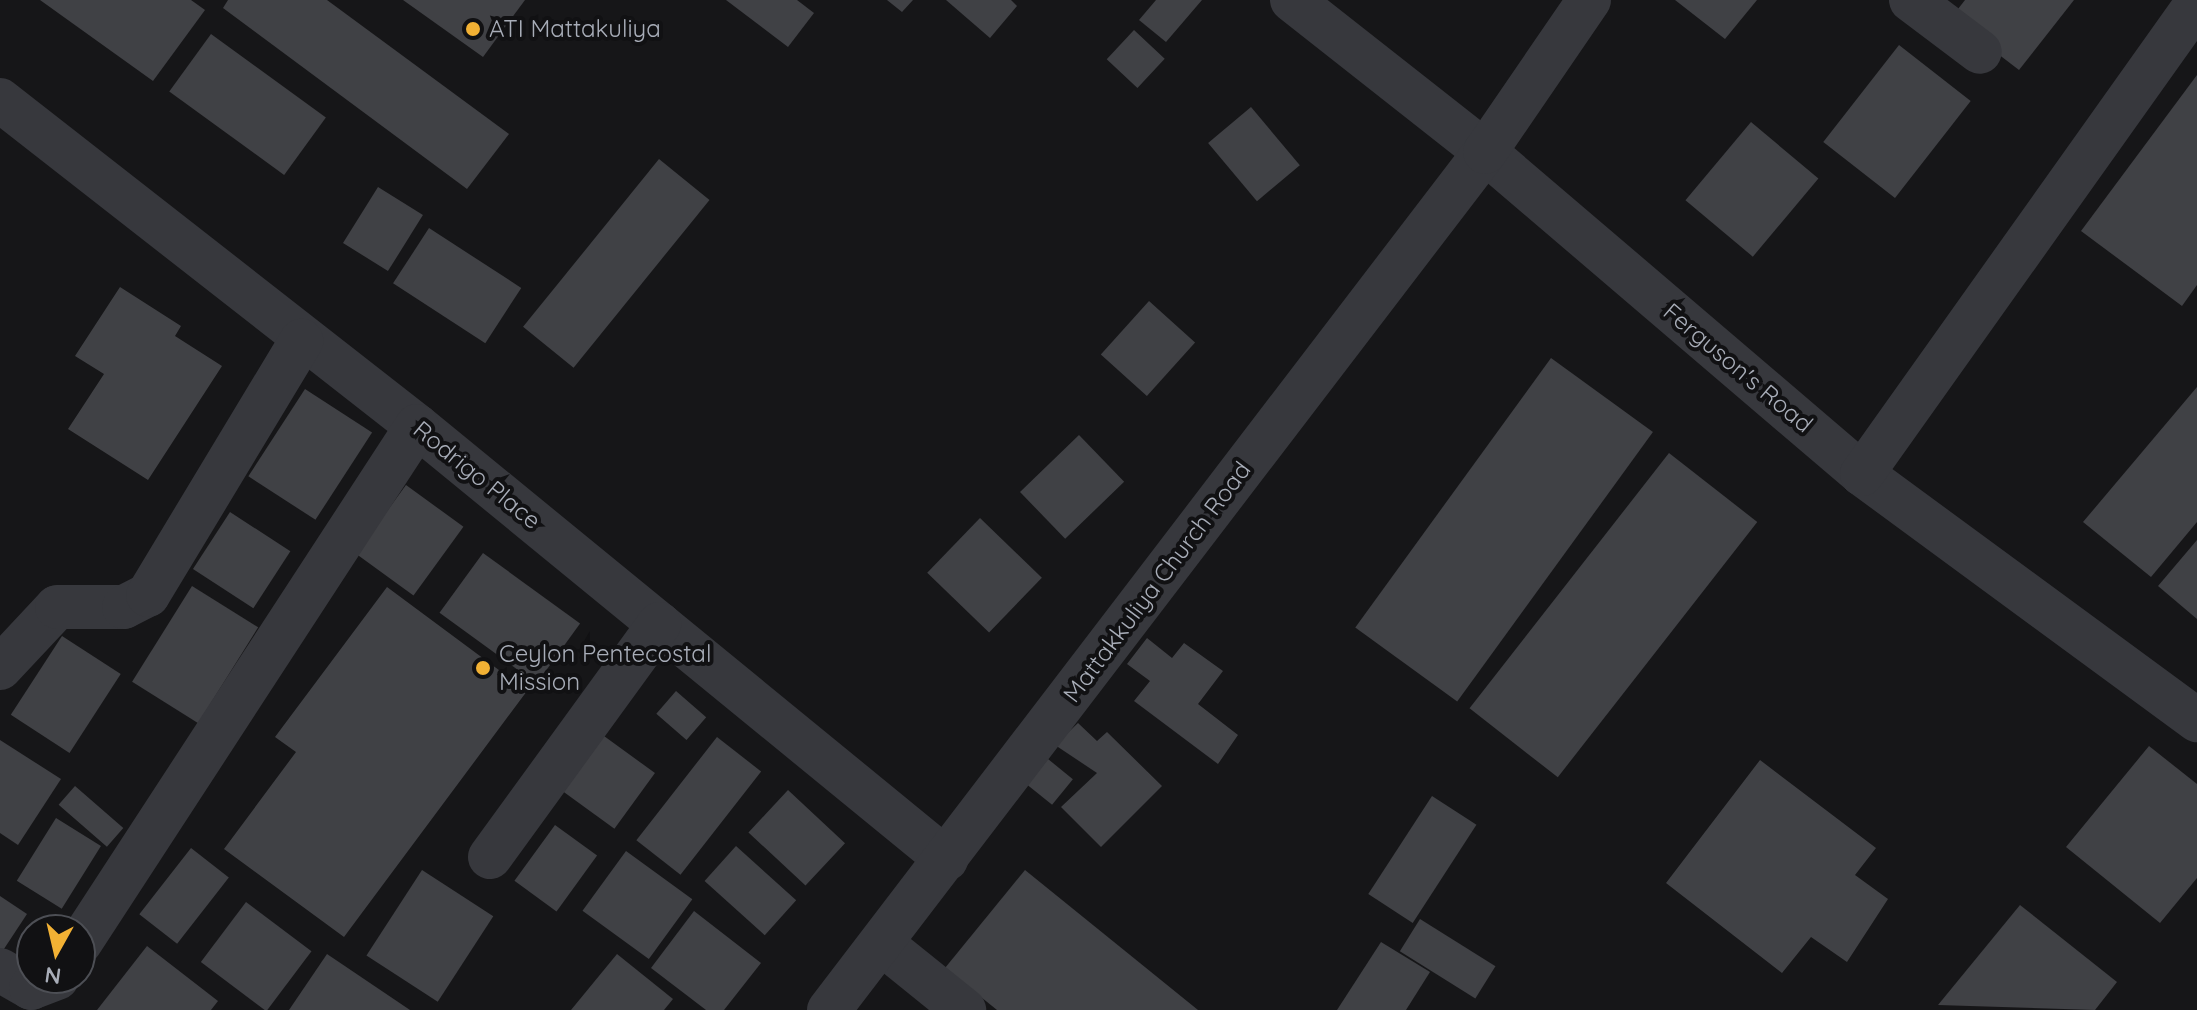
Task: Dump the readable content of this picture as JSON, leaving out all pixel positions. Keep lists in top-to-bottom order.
{
  "streets": {
    "street": ["Ferguson's Road", "Rodrigo Place", "Mattakkuliya Church Road"]
  },
  "crossings": [
    ["Ferguson's Road", "Mattakkuliya Church Road"],
    ["Rodrigo Place", "Mattakkuliya Church Road"]
  ],
  "places": ["ATI Mattakuliya", "Ceylon Pentecostal Mission"],
  "north": "bottom"
}
